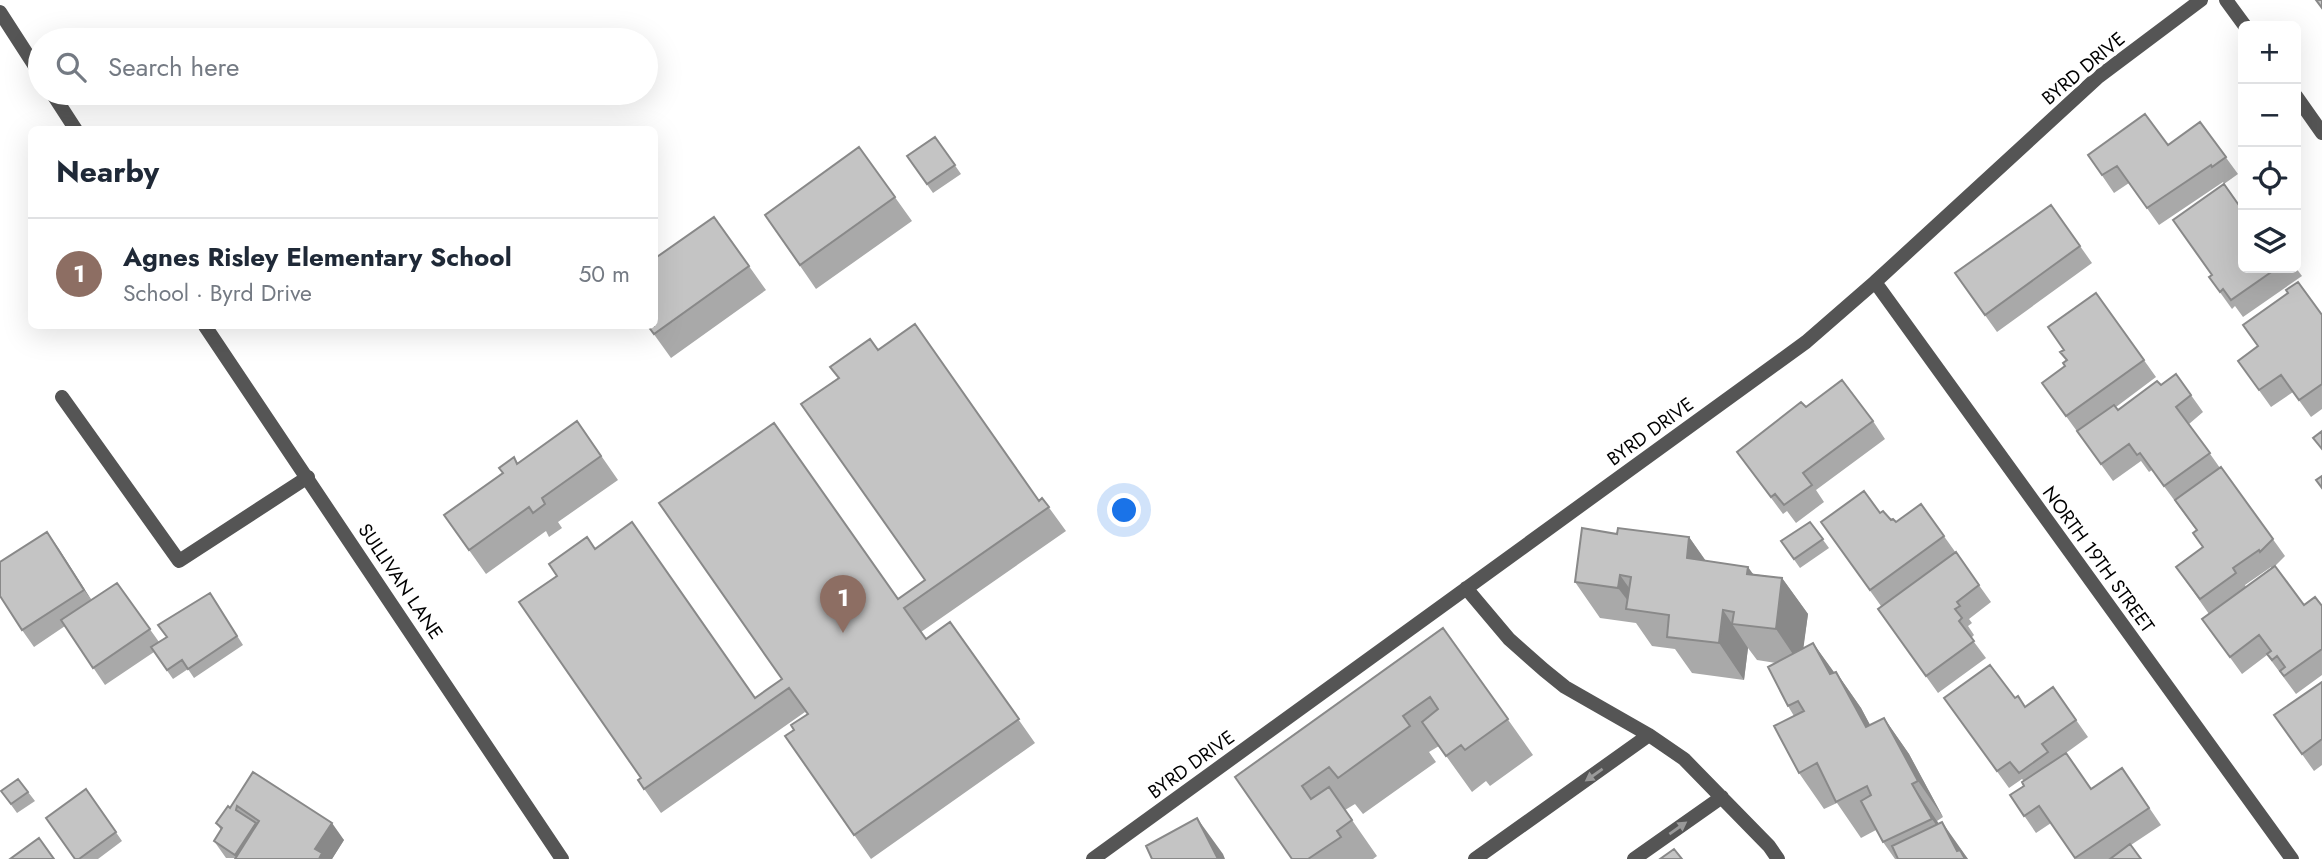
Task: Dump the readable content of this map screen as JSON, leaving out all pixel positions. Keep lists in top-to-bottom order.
{
  "streets": {
    "street": ["BYRD DRIVE", "NORTH 19TH STREET", "SULLIVAN LANE"]
  },
  "crossings": [
    ["BYRD DRIVE", "NORTH 19TH STREET"]
  ],
  "page": {
    "map_buttons": ["+", "−"],
    "search": "Search here",
    "heading": "Nearby",
    "list": [
      {
        "mark": "1",
        "name": "Agnes Risley Elementary School",
        "note": "School · Byrd Drive",
        "value": "50 m"
      }
    ],
    "pins": "1"
  }
}
